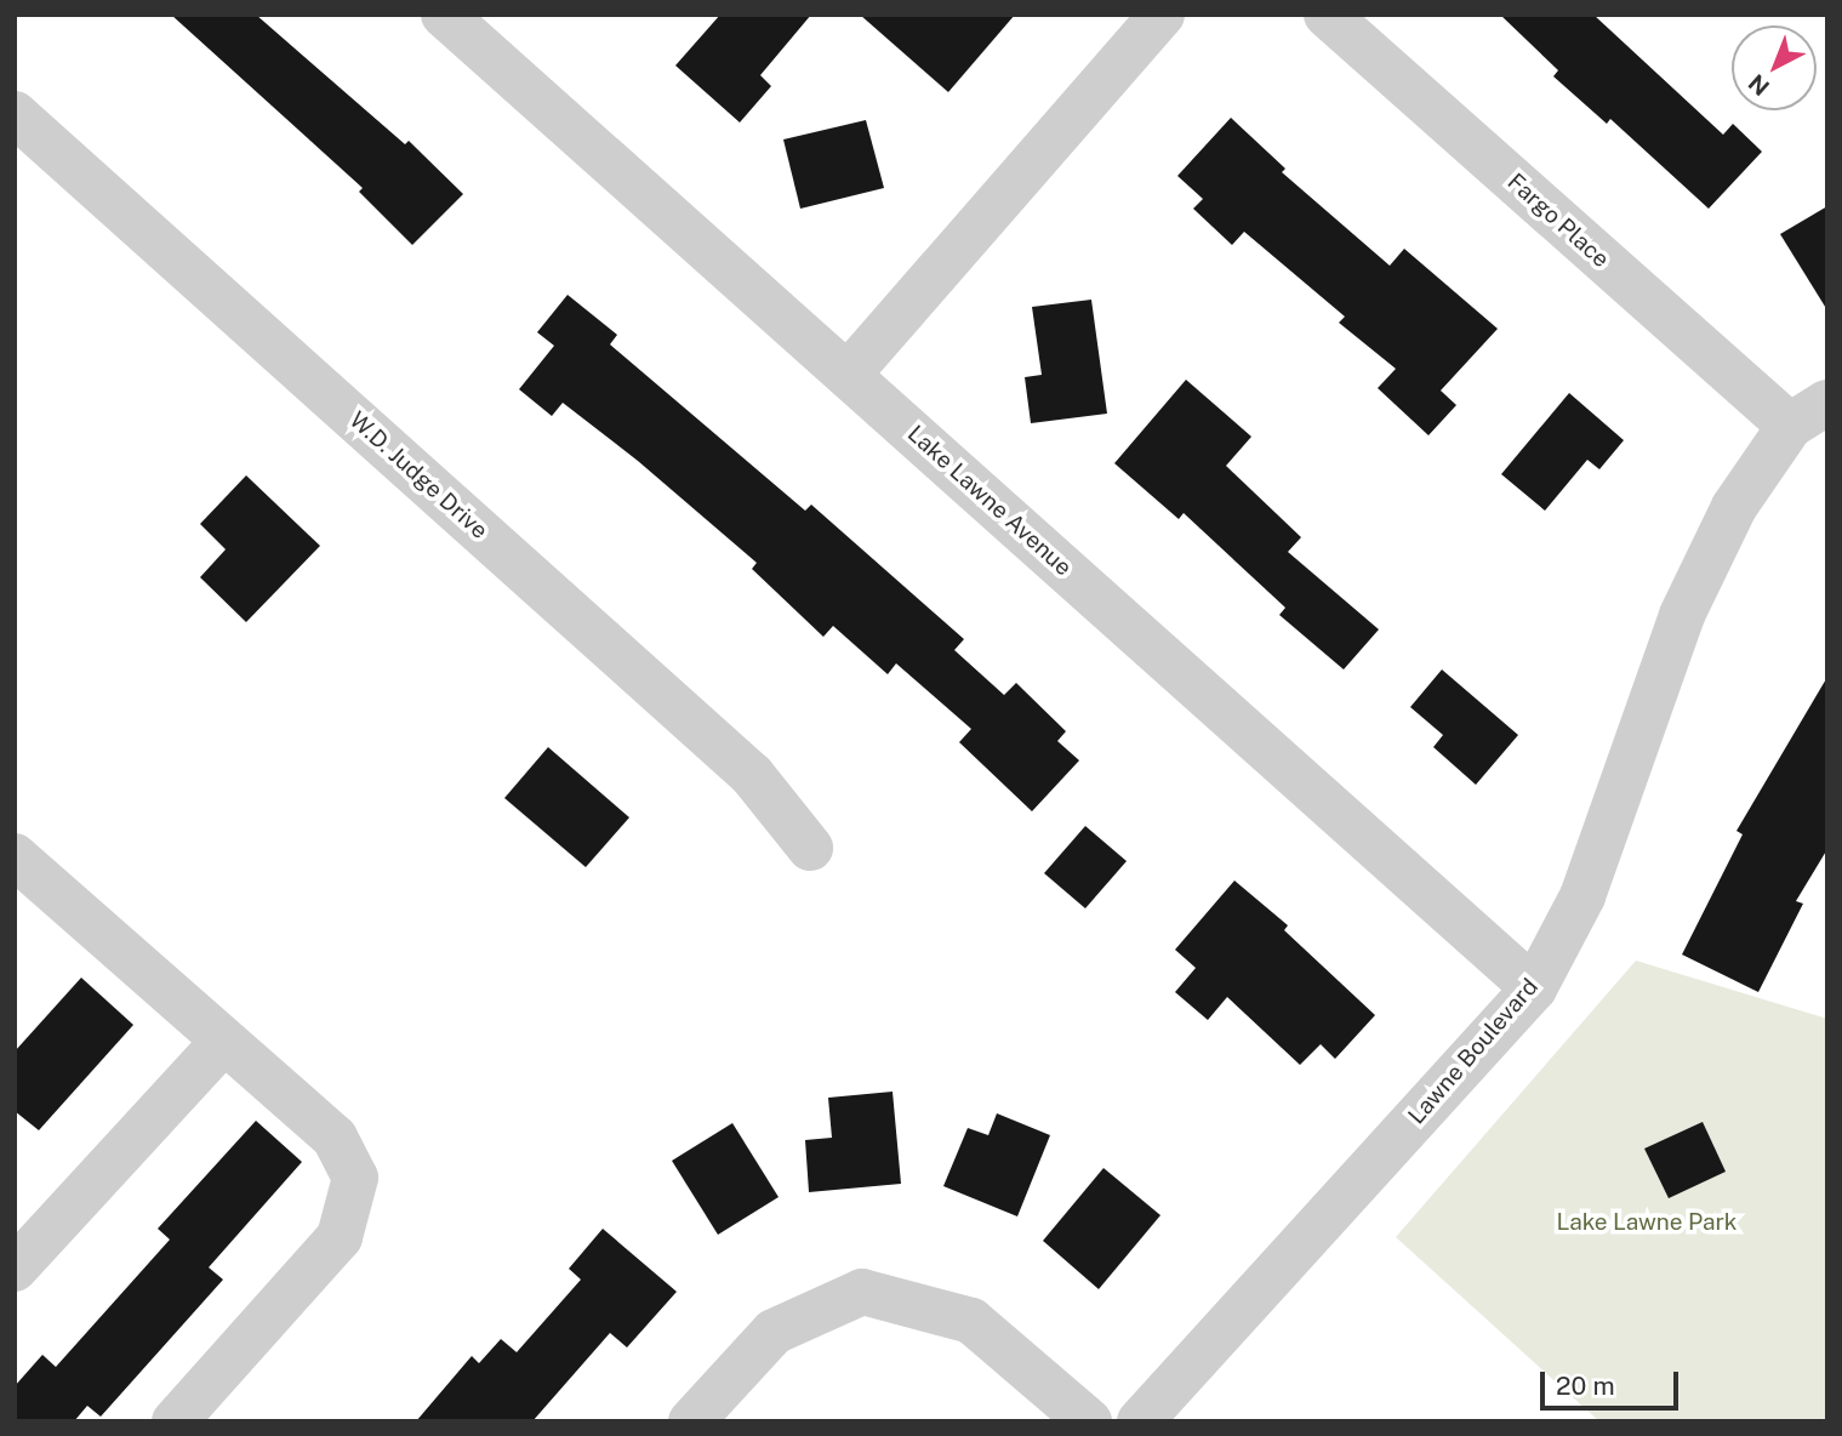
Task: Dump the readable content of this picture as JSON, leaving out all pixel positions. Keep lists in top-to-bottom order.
{
  "streets": {
    "street": [
      "Fargo Place",
      "W.D. Judge Drive",
      "Lake Lawne Avenue",
      "Lawne Boulevard"
    ]
  },
  "crossings": [
    ["Fargo Place", "Lawne Boulevard"],
    ["Lake Lawne Avenue", "Lawne Boulevard"]
  ],
  "parks": ["Lake Lawne Park"],
  "scale_bar": "20 m",
  "north": "bottom left"
}
